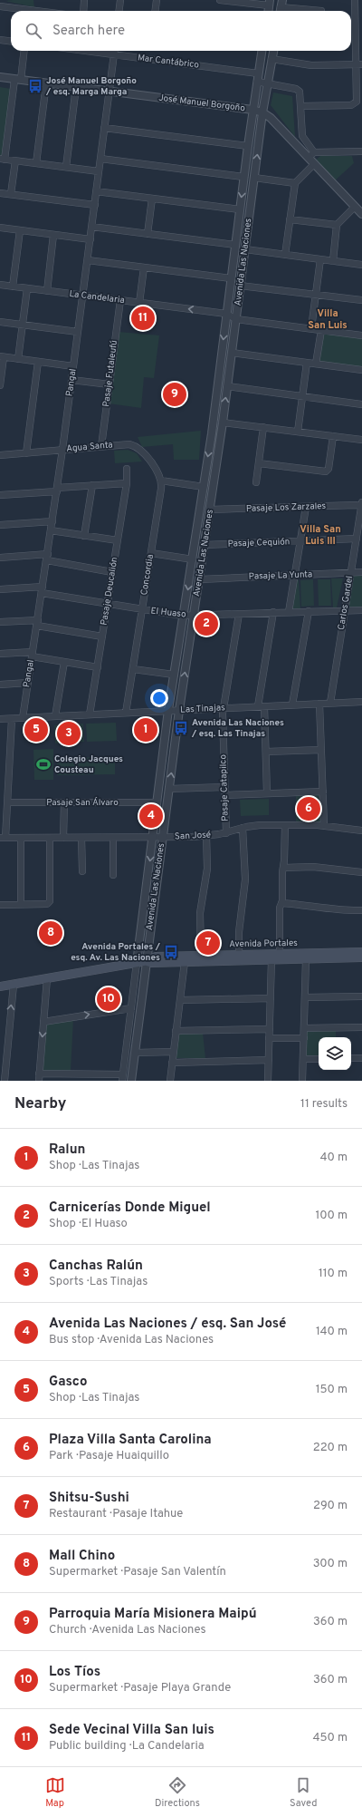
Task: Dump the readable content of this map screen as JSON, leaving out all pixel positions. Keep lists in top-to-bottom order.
{
  "streets": {
    "main road": ["Avenida Portales"],
    "street": [
      "Mar Cantábrico",
      "José Manuel Borgoño",
      "Avenida Las Naciones",
      "La Candelaria",
      "Pasaje Futaleufú",
      "Pangal",
      "Agua Santa",
      "Pasaje Los Zarzales",
      "Pasaje Cequión",
      "Concordia",
      "Pasaje La Yunta",
      "Pasaje Deucalión",
      "Carlos Gardel",
      "El Huaso",
      "Las Tinajas",
      "Pasaje Catapilco",
      "Pasaje San Álvaro",
      "San José"
    ]
  },
  "crossings": [
    ["Mar Cantábrico", "Avenida Las Naciones"],
    ["Mar Cantábrico", "Pangal"],
    ["José Manuel Borgoño", "Avenida Las Naciones"],
    ["José Manuel Borgoño", "Pangal"],
    ["Avenida Las Naciones", "La Candelaria"],
    ["Avenida Las Naciones", "Pasaje Los Zarzales"],
    ["Avenida Las Naciones", "Pasaje Cequión"],
    ["Avenida Las Naciones", "Pasaje La Yunta"],
    ["Avenida Las Naciones", "El Huaso"],
    ["Avenida Las Naciones", "Las Tinajas"],
    ["Avenida Las Naciones", "Pasaje San Álvaro"],
    ["Avenida Las Naciones", "San José"],
    ["Avenida Las Naciones", "Avenida Portales"],
    ["La Candelaria", "Pasaje Futaleufú"],
    ["La Candelaria", "Pangal"],
    ["Pasaje Futaleufú", "Agua Santa"],
    ["Pangal", "Agua Santa"],
    ["Pangal", "El Huaso"],
    ["Pangal", "Las Tinajas"],
    ["Agua Santa", "Concordia"],
    ["Pasaje Los Zarzales", "Carlos Gardel"],
    ["Pasaje Cequión", "Carlos Gardel"],
    ["Concordia", "El Huaso"],
    ["Concordia", "Las Tinajas"],
    ["Pasaje La Yunta", "Carlos Gardel"],
    ["Pasaje Deucalión", "El Huaso"],
    ["Pasaje Deucalión", "Las Tinajas"],
    ["Carlos Gardel", "El Huaso"],
    ["Carlos Gardel", "Las Tinajas"],
    ["El Huaso", "Pasaje Catapilco"],
    ["Las Tinajas", "Pasaje Catapilco"],
    ["Pasaje Catapilco", "San José"],
    ["Pasaje Catapilco", "Avenida Portales"]
  ],
  "districts": ["Villa San Luis", "Villa San Luis III"],
  "places": {
    "bus stop": ["José Manuel Borgoño / esq. Marga Marga", "Avenida Las Naciones / esq. Las Tinajas", "Avenida Portales / esq. Av. Las Naciones"],
    "sports": ["Colegio Jacques Cousteau"]
  },
  "page": {
    "search": "Search here",
    "pins": [
      "11",
      "9",
      "2",
      "1",
      "5",
      "3",
      "6",
      "4",
      "8",
      "7",
      "10"
    ],
    "heading": ["Nearby", "11 results"],
    "list": [
      {
        "mark": "1",
        "name": "Ralun",
        "note": "Shop · Las Tinajas",
        "value": "40 m"
      },
      {
        "mark": "2",
        "name": "Carnicerías Donde Miguel",
        "note": "Shop · El Huaso",
        "value": "100 m"
      },
      {
        "mark": "3",
        "name": "Canchas Ralún",
        "note": "Sports · Las Tinajas",
        "value": "110 m"
      },
      {
        "mark": "4",
        "name": "Avenida Las Naciones / esq. San José",
        "note": "Bus stop · Avenida Las Naciones",
        "value": "140 m"
      },
      {
        "mark": "5",
        "name": "Gasco",
        "note": "Shop · Las Tinajas",
        "value": "150 m"
      },
      {
        "mark": "6",
        "name": "Plaza Villa Santa Carolina",
        "note": "Park · Pasaje Huaiquillo",
        "value": "220 m"
      },
      {
        "mark": "7",
        "name": "Shitsu-Sushi",
        "note": "Restaurant · Pasaje Itahue",
        "value": "290 m"
      },
      {
        "mark": "8",
        "name": "Mall Chino",
        "note": "Supermarket · Pasaje San Valentín",
        "value": "300 m"
      },
      {
        "mark": "9",
        "name": "Parroquia María Misionera Maipú",
        "note": "Church · Avenida Las Naciones",
        "value": "360 m"
      },
      {
        "mark": "10",
        "name": "Los Tíos",
        "note": "Supermarket · Pasaje Playa Grande",
        "value": "360 m"
      },
      {
        "mark": "11",
        "name": "Sede Vecinal Villa San luis",
        "note": "Public building · La Candelaria",
        "value": "450 m"
      }
    ],
    "nav": ["Map", "Directions", "Saved"]
  }
}
